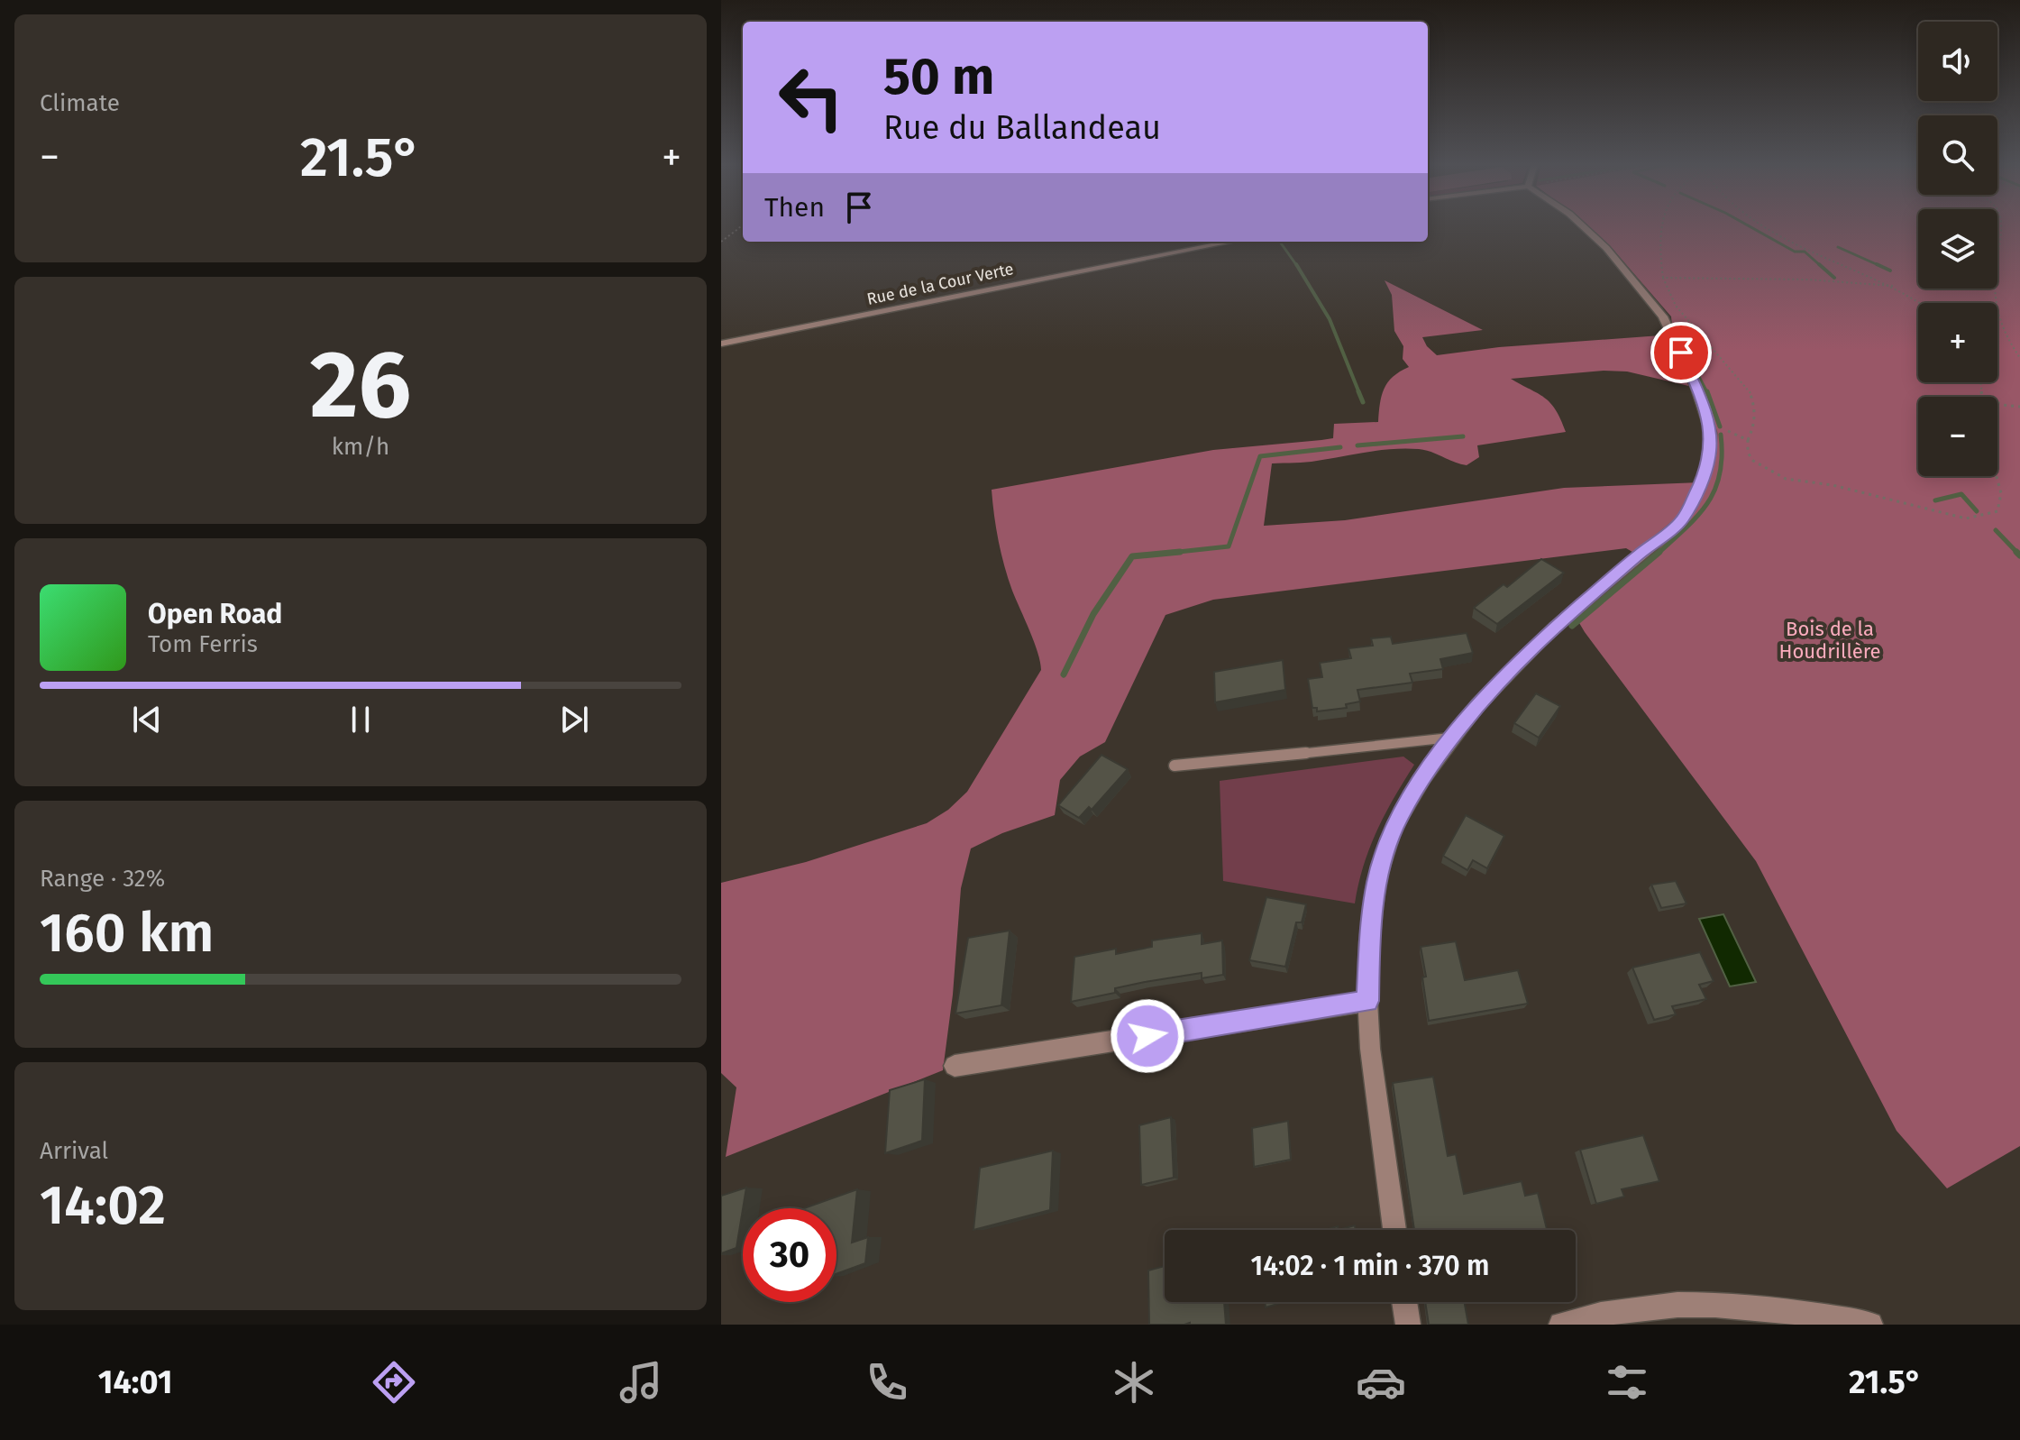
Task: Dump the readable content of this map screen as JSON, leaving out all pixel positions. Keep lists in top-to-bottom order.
{
  "streets": {
    "street": ["Rue de la Cour Verte"]
  },
  "parks": ["Bois de la Houdrillère"],
  "page": {
    "tile": [
      "Climate",
      ["26", "km/h"],
      ["Range · 32%", "160 km"],
      ["Arrival", "14:02"]
    ],
    "map_buttons": ["+", "−"],
    "turn": ["50 m", "Rue du Ballandeau"],
    "heat": ["−", "21.5°", "+"],
    "then": "Then",
    "song": ["Open Road", "Tom Ferris"],
    "limit": "30",
    "trip": "14:02 · 1 min · 370 m",
    "tabs": ["14:01", "21.5°"]
  }
}
